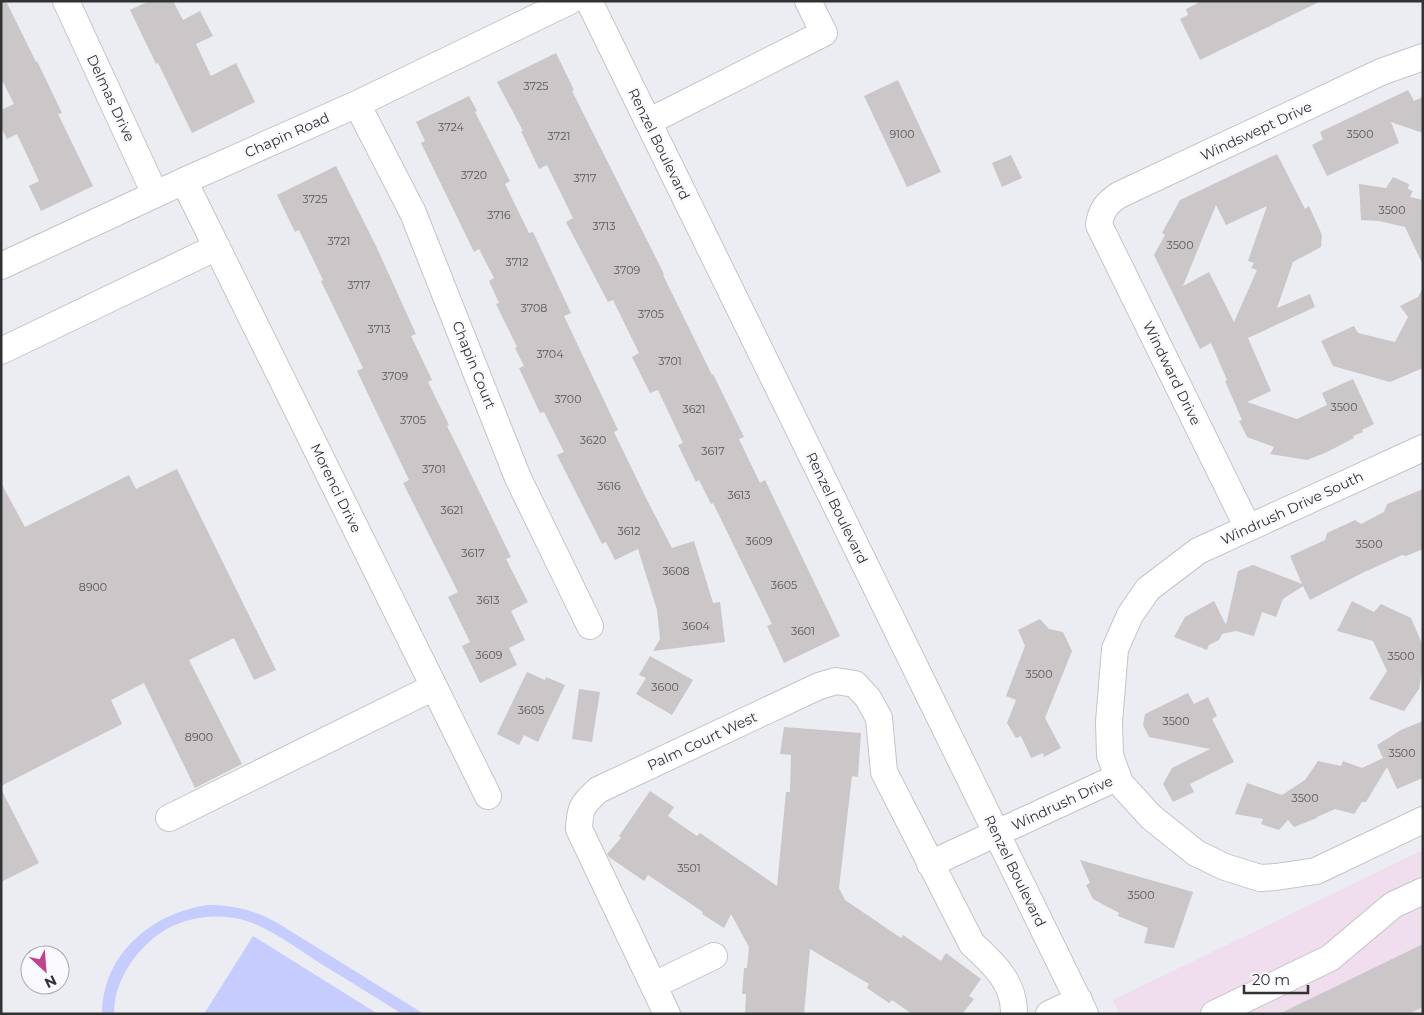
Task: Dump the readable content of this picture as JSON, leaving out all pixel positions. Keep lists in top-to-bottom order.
{
  "streets": {
    "street": [
      "Delmas Drive",
      "Windswept Drive",
      "Chapin Road",
      "Renzel Boulevard",
      "Chapin Court",
      "Windward Drive",
      "Morenci Drive",
      "Windrush Drive South",
      "Palm Court West",
      "Windrush Drive"
    ]
  },
  "crossings": [
    ["Delmas Drive", "Chapin Road"],
    ["Windswept Drive", "Windward Drive"],
    ["Chapin Road", "Chapin Court"],
    ["Chapin Road", "Morenci Drive"],
    ["Renzel Boulevard", "Windrush Drive"],
    ["Windward Drive", "Windrush Drive South"],
    ["Windrush Drive South", "Windrush Drive"]
  ],
  "house_numbers": [
    "3725",
    "3724",
    "9100",
    "3500",
    "3721",
    "3720",
    "3717",
    "3725",
    "3500",
    "3716",
    "3713",
    "3721",
    "3500",
    "3712",
    "3709",
    "3717",
    "3708",
    "3705",
    "3713",
    "3704",
    "3701",
    "3709",
    "3700",
    "3500",
    "3621",
    "3705",
    "3620",
    "3617",
    "3701",
    "3616",
    "3613",
    "3621",
    "3612",
    "3609",
    "3500",
    "3617",
    "3608",
    "3605",
    "8900",
    "3613",
    "3604",
    "3601",
    "3609",
    "3500",
    "3500",
    "3600",
    "3605",
    "3500",
    "8900",
    "3500",
    "3500",
    "3501",
    "3500"
  ],
  "scale_bar": "20 m",
  "north": "bottom right"
}
